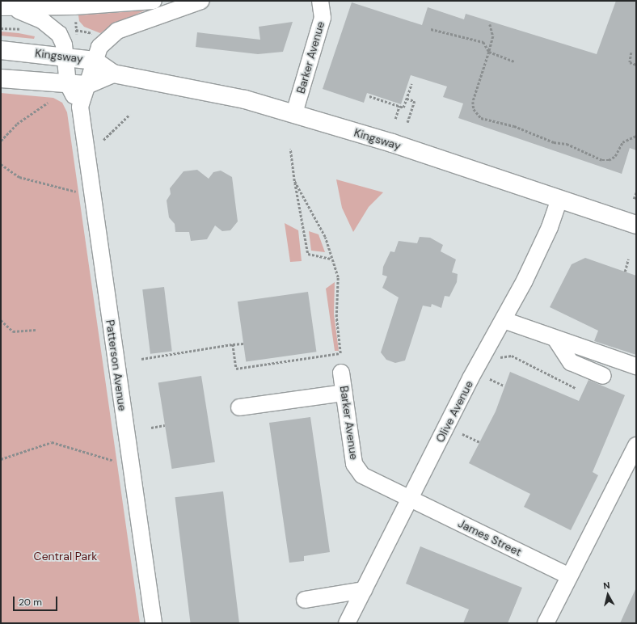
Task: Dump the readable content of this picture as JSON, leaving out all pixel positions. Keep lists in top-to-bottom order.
{
  "streets": {
    "main road": ["Kingsway"],
    "street": [
      "Barker Avenue",
      "Patterson Avenue",
      "Olive Avenue",
      "James Street"
    ]
  },
  "crossings": [
    ["Kingsway", "Barker Avenue"],
    ["Kingsway", "Patterson Avenue"],
    ["Kingsway", "Olive Avenue"],
    ["Barker Avenue", "Olive Avenue"],
    ["Barker Avenue", "James Street"],
    ["Olive Avenue", "James Street"]
  ],
  "parks": ["Central Park"],
  "scale_bar": "20 m",
  "north": "top"
}
